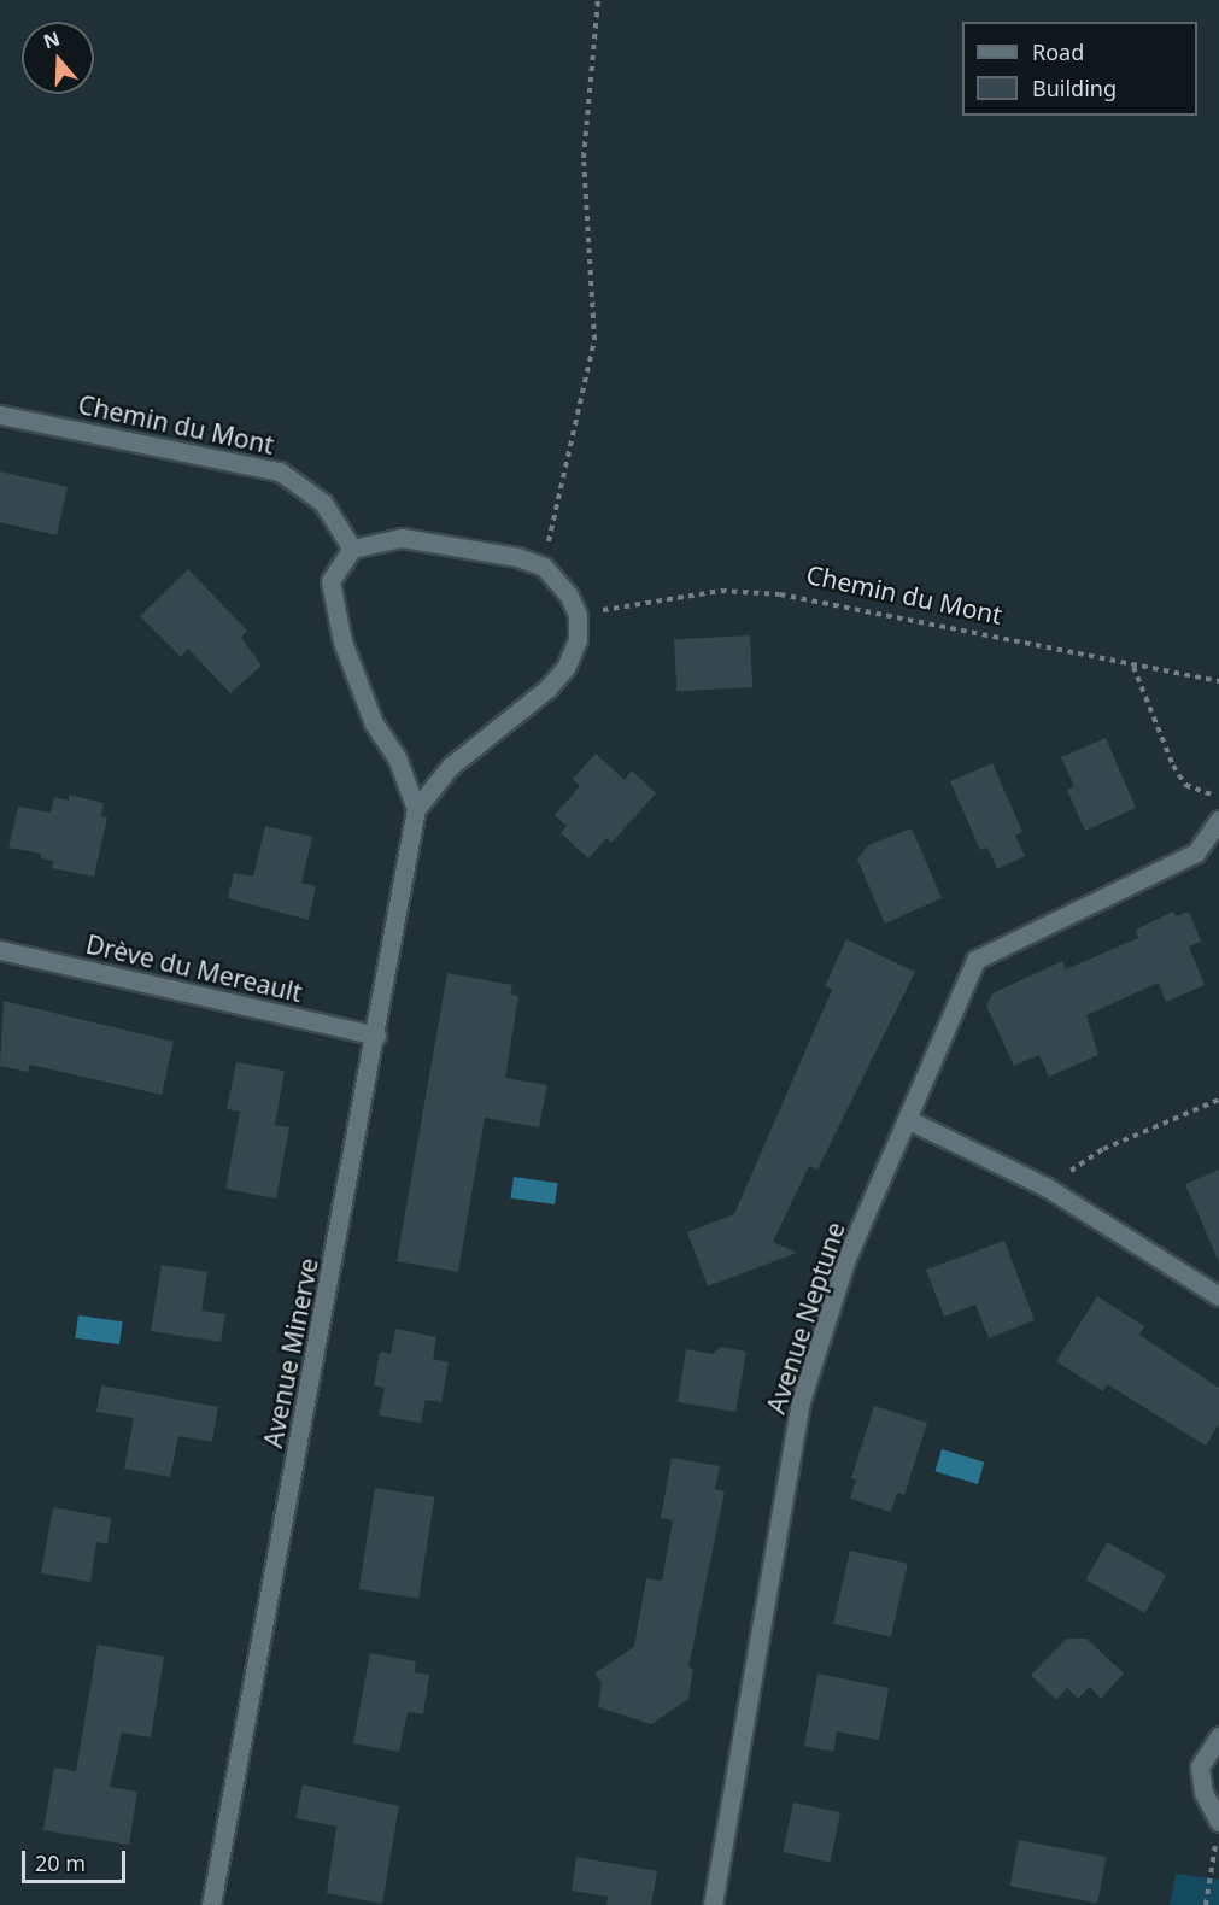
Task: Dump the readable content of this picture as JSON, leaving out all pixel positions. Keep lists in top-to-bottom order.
{
  "streets": {
    "street": [
      "Chemin du Mont",
      "Drève du Mereault",
      "Avenue Neptune",
      "Avenue Minerve"
    ]
  },
  "crossings": [
    ["Chemin du Mont", "Avenue Minerve"],
    ["Drève du Mereault", "Avenue Minerve"]
  ],
  "legend": ["Road", "Building"],
  "scale_bar": "20 m",
  "north": "top"
}
